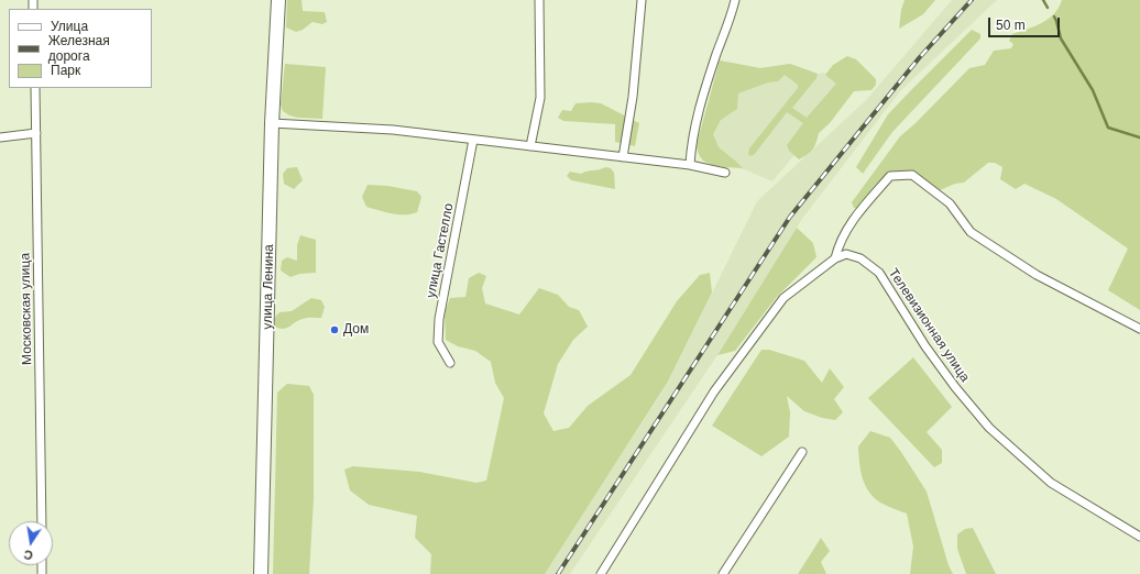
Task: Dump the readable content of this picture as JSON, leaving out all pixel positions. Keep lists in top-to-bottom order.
{
  "streets": {
    "main road": ["улица Ленина"],
    "street": ["улица Гастелло", "Московская улица", "Телевизионная улица"]
  },
  "places": ["Дом"],
  "legend": ["Улица", "Железная дорога", "Парк"],
  "scale_bar": "50 m",
  "north": "bottom"
}
